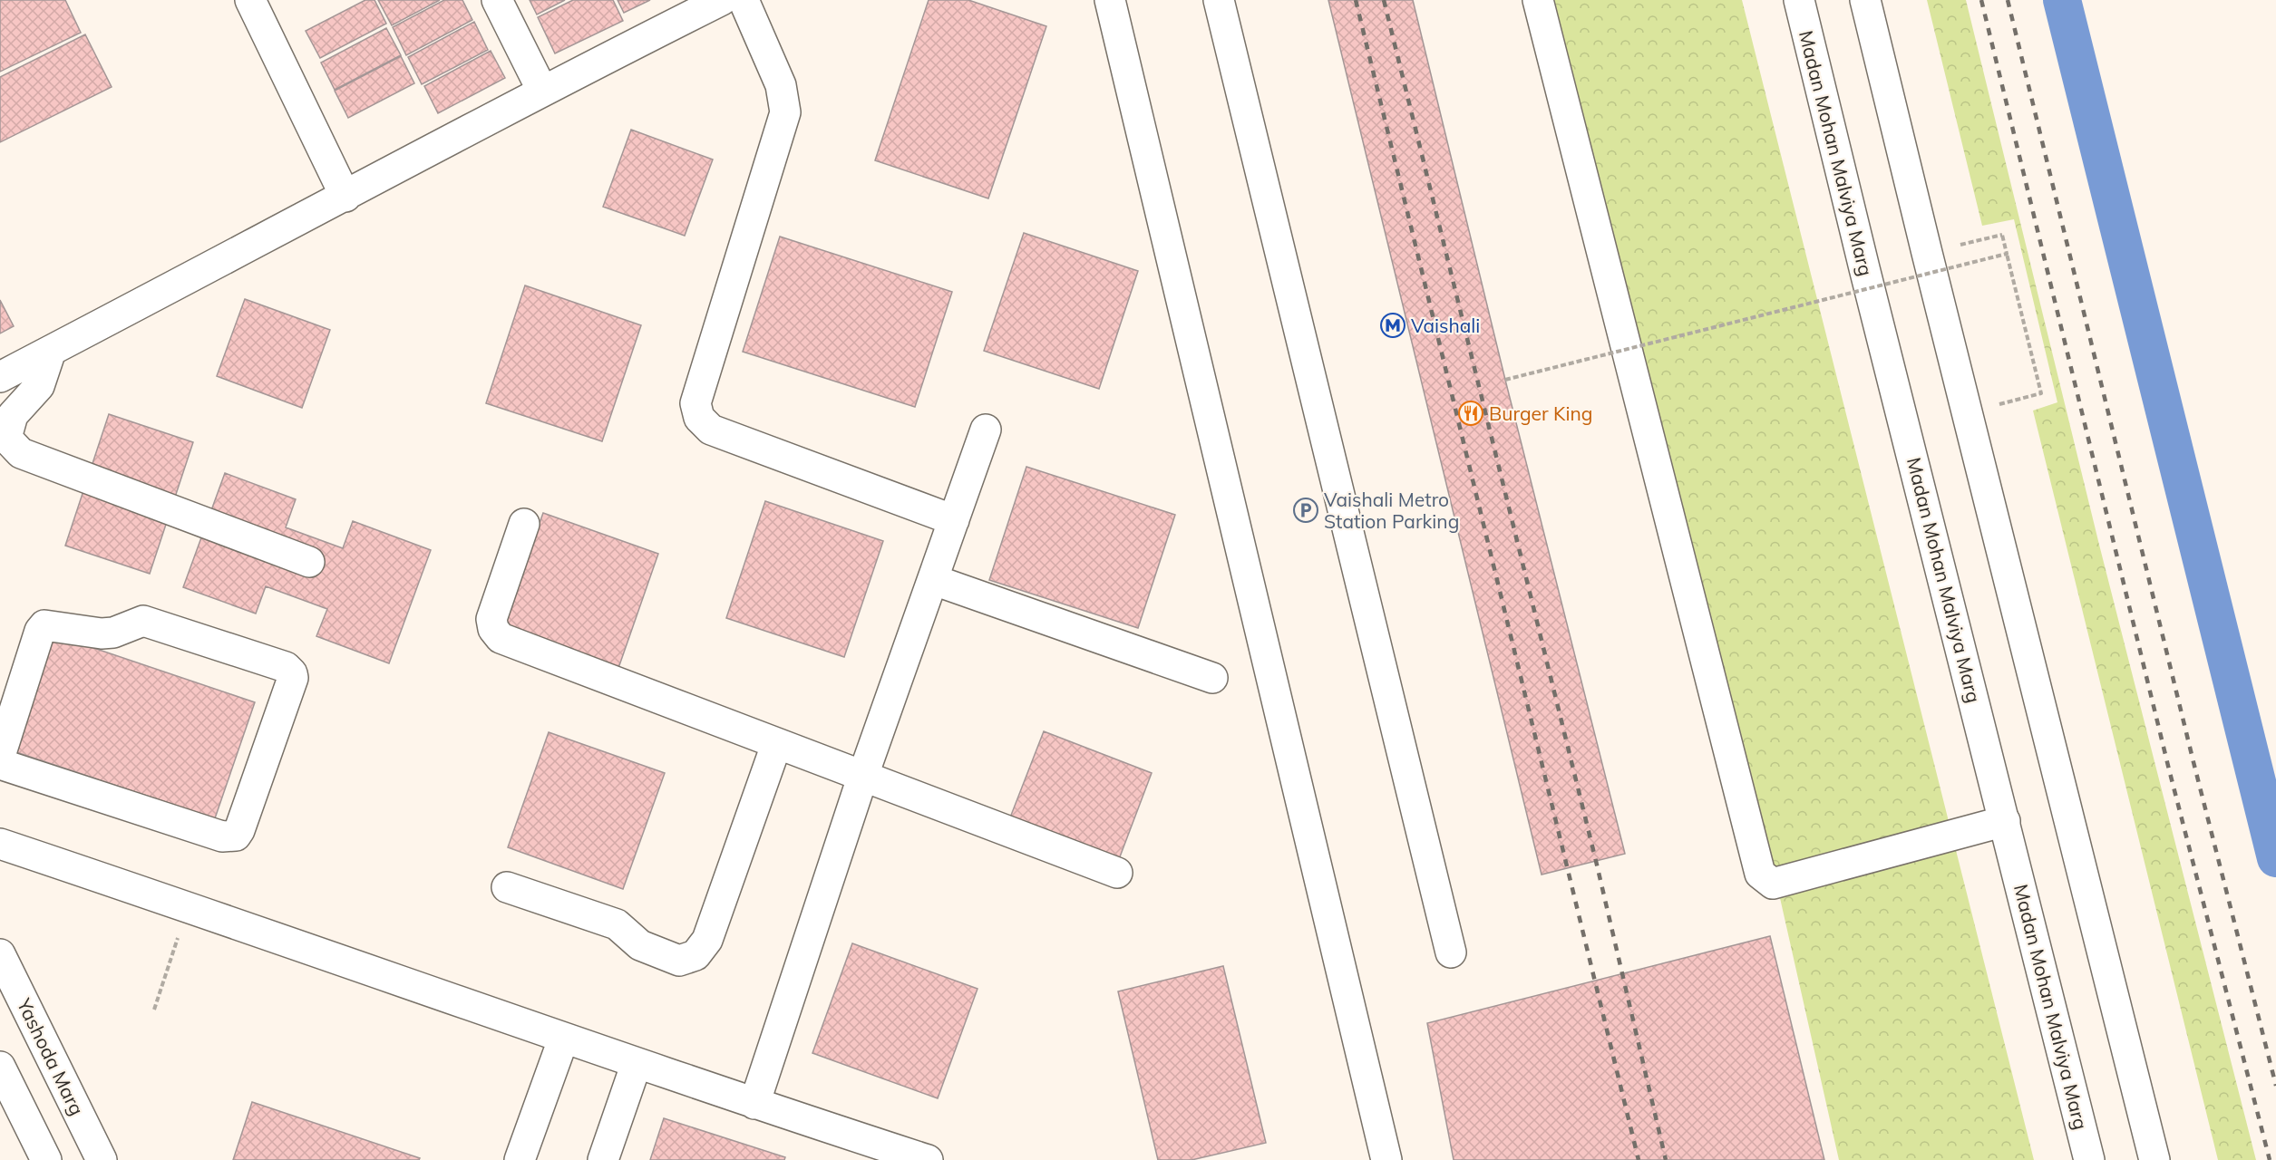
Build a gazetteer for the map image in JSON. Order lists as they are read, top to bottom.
{
  "streets": {
    "street": ["Madan Mohan Malviya Marg", "Yashoda Marg"]
  },
  "places": {
    "metro station": ["Vaishali"],
    "restaurant": ["Burger King"],
    "parking": ["Vaishali Metro Station Parking"]
  }
}
